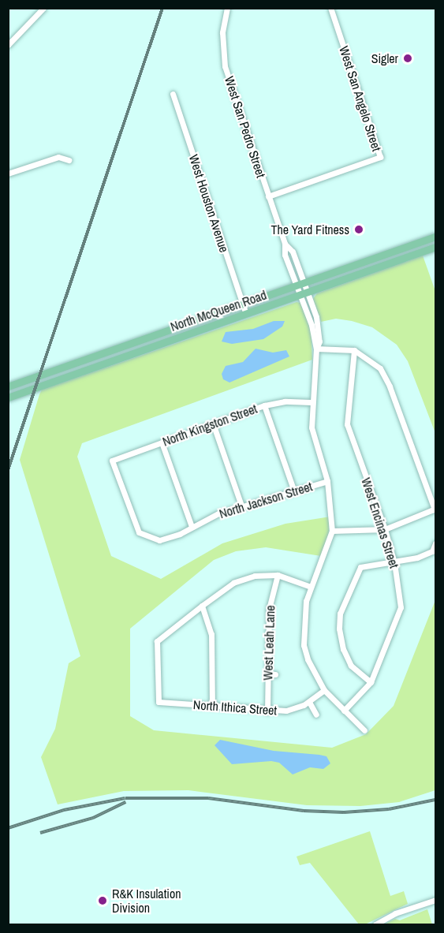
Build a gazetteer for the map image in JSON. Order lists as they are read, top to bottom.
{
  "streets": {
    "main road": ["North McQueen Road"],
    "street": [
      "West San Angelo Street",
      "West San Pedro Street",
      "West Houston Avenue",
      "North Kingston Street",
      "North Jackson Street",
      "West Encinas Street",
      "West Leah Lane",
      "North Ithica Street"
    ]
  },
  "crossings": [
    ["West San Angelo Street", "West San Pedro Street"],
    ["West San Pedro Street", "North McQueen Road"],
    ["West San Pedro Street", "North Kingston Street"],
    ["West San Pedro Street", "North Jackson Street"],
    ["West San Pedro Street", "West Encinas Street"],
    ["West San Pedro Street", "North Ithica Street"],
    ["West Houston Avenue", "North McQueen Road"],
    ["North Kingston Street", "North Jackson Street"],
    ["West Leah Lane", "North Ithica Street"]
  ],
  "places": ["Sigler", "The Yard Fitness", "R&K Insulation Division"]
}
